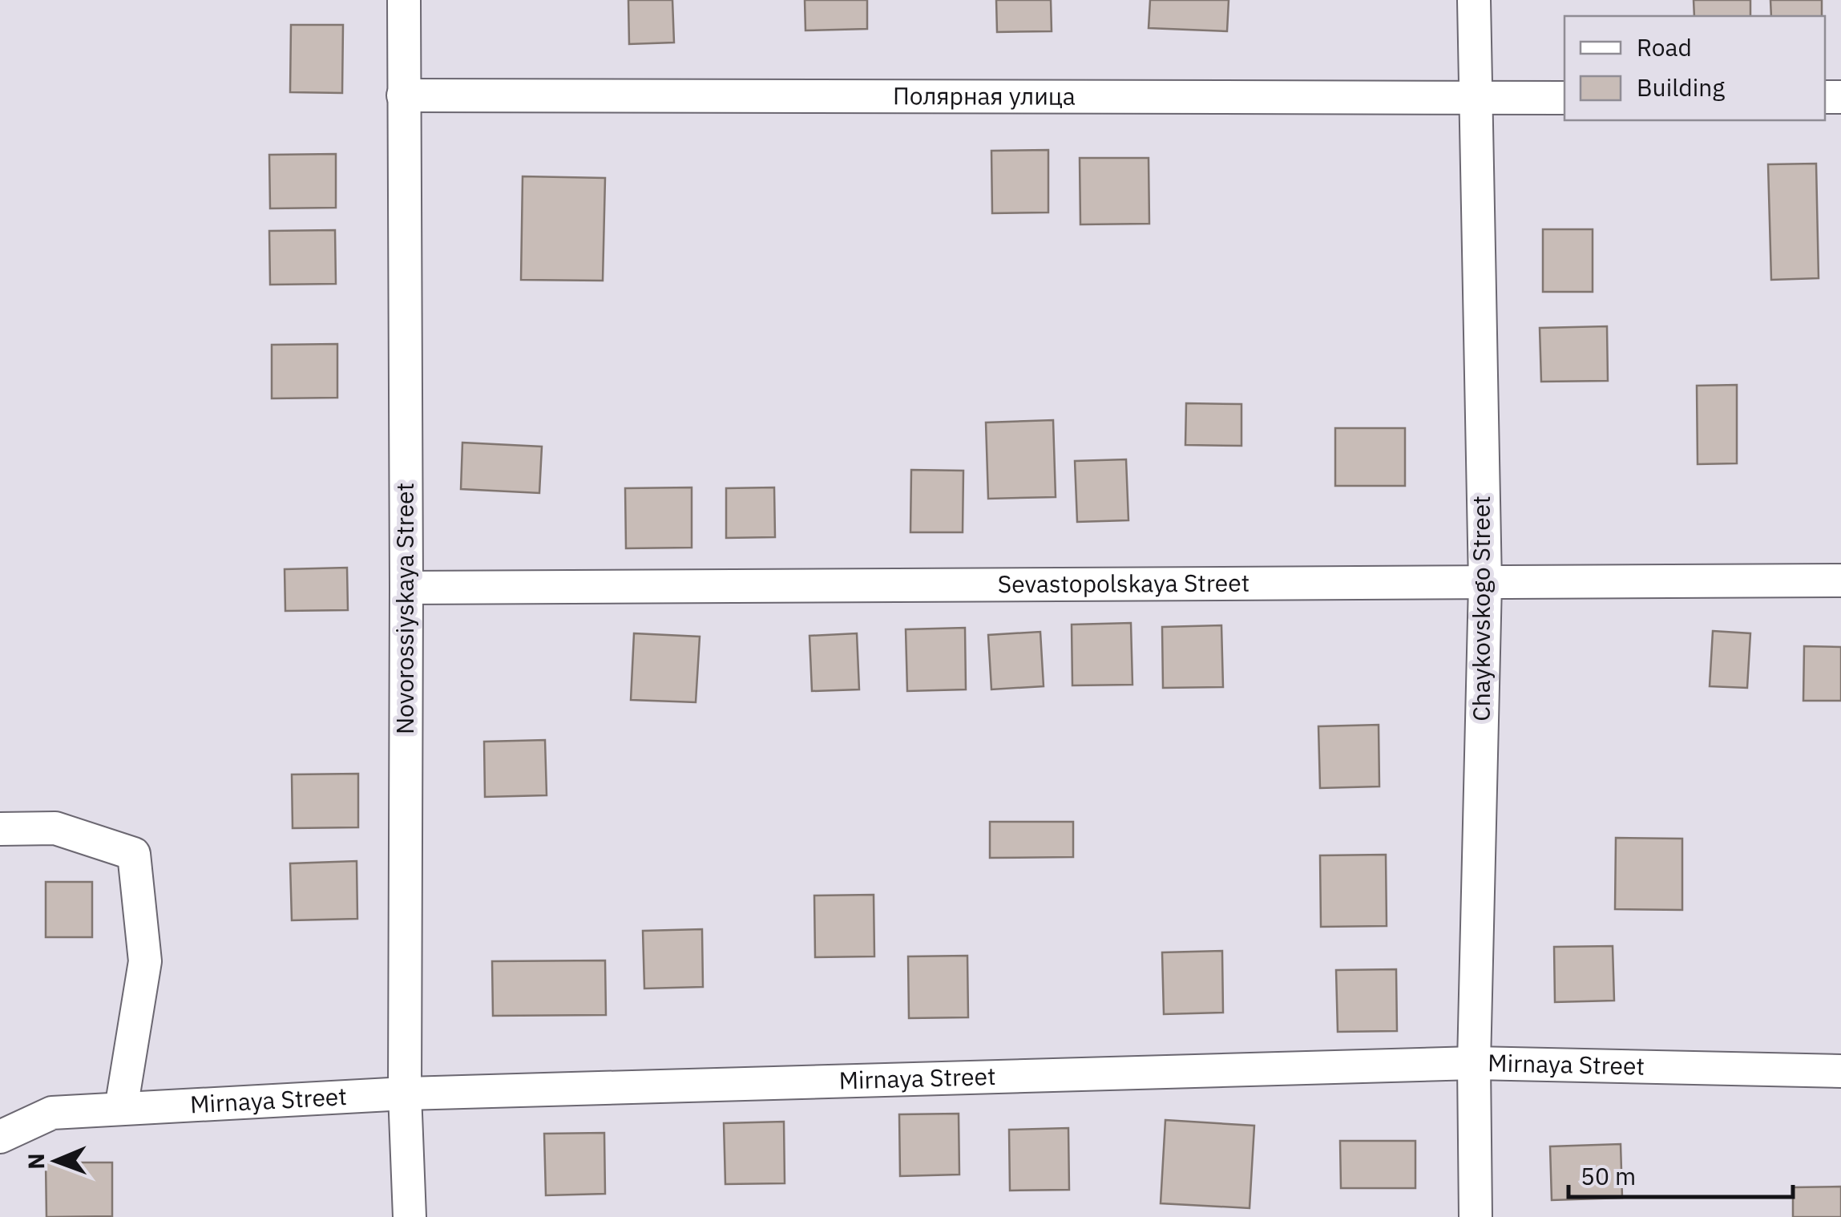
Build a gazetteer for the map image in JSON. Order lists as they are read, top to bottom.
{
  "streets": {
    "street": [
      "Полярная улица",
      "Sevastopolskaya Street",
      "Novorossiyskaya Street",
      "Chaykovskogo Street",
      "Mirnaya Street"
    ]
  },
  "crossings": [
    ["Полярная улица", "Novorossiyskaya Street"],
    ["Полярная улица", "Chaykovskogo Street"],
    ["Sevastopolskaya Street", "Novorossiyskaya Street"],
    ["Sevastopolskaya Street", "Chaykovskogo Street"],
    ["Novorossiyskaya Street", "Mirnaya Street"],
    ["Chaykovskogo Street", "Mirnaya Street"]
  ],
  "legend": ["Road", "Building"],
  "scale_bar": "50 m",
  "north": "left"
}
